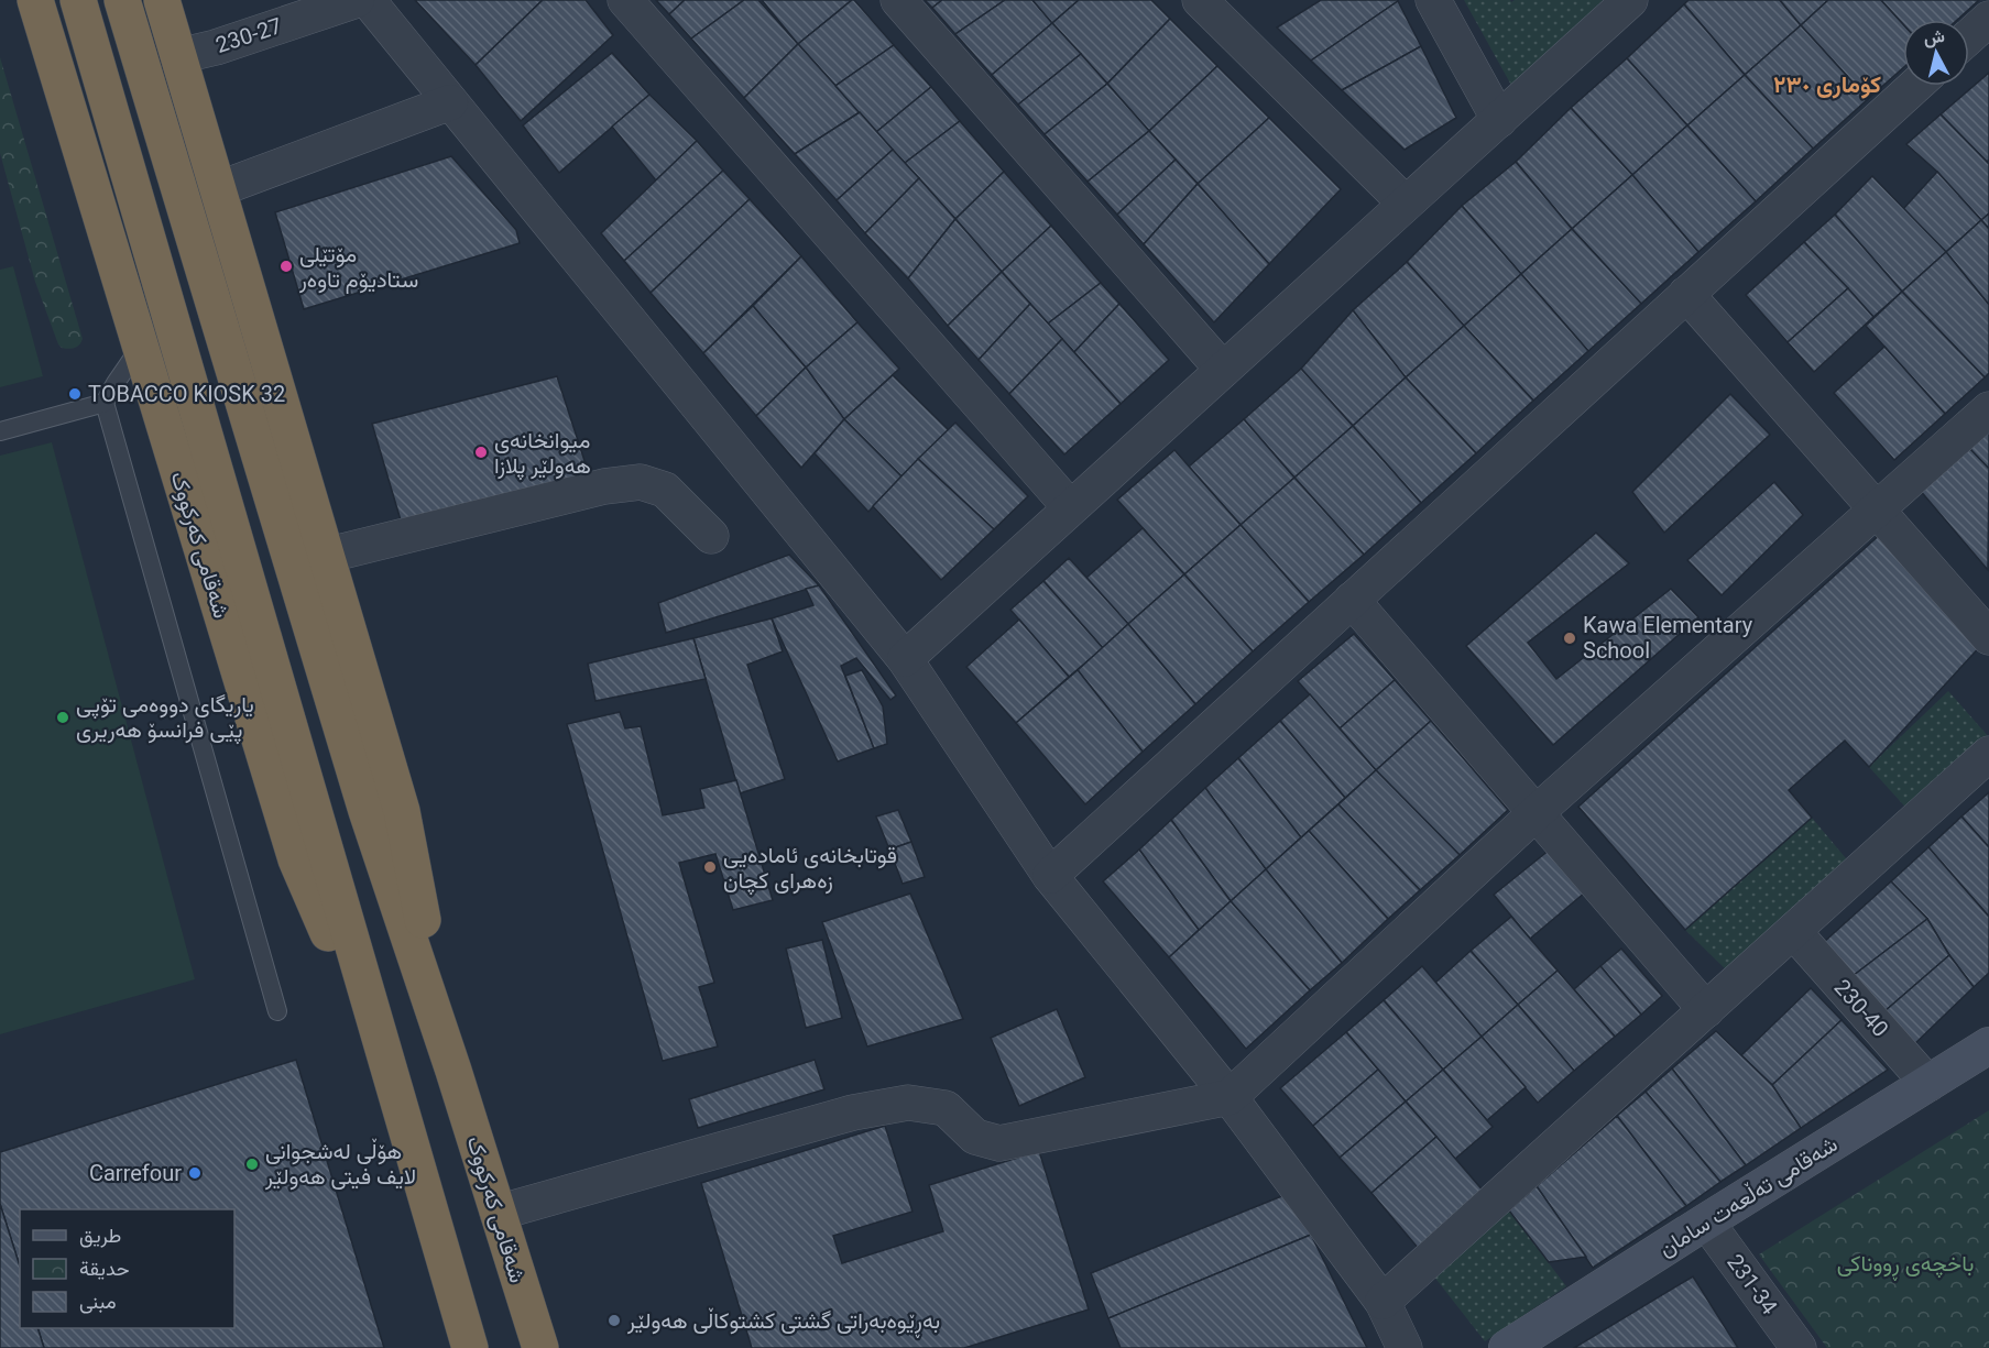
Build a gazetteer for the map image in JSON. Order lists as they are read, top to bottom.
{
  "streets": {
    "highway": ["شەقامی کەرکووک"],
    "street": [
      "230-27",
      "230-40",
      "شەقامی تەڵعەت سامان",
      "231-34"
    ]
  },
  "crossings": [
    ["230-27", "شەقامی کەرکووک"],
    ["230-40", "شەقامی تەڵعەت سامان"],
    ["شەقامی تەڵعەت سامان", "231-34"]
  ],
  "districts": ["کۆماری ٢٣٠"],
  "parks": ["باخچەی ڕووناکی"],
  "places": [
    "مۆتێلی ستادیۆم تاوەر",
    "TOBACCO KIOSK 32",
    "میوانخانەی هەولێر پلازا",
    "Kawa Elementary School",
    "یاریگای دووەمی تۆپی پێی فرانسۆ هەریری",
    "قوتابخانەی ئامادەیی زەهرای کچان",
    "هۆڵی لەشجوانی لایف فیتی هەولێر",
    "Carrefour",
    "بەڕێوەبەراتی گشتی کشتوکاڵی هەولێر"
  ],
  "legend": ["طريق", "حديقة", "مبنى"],
  "north": "top"
}
